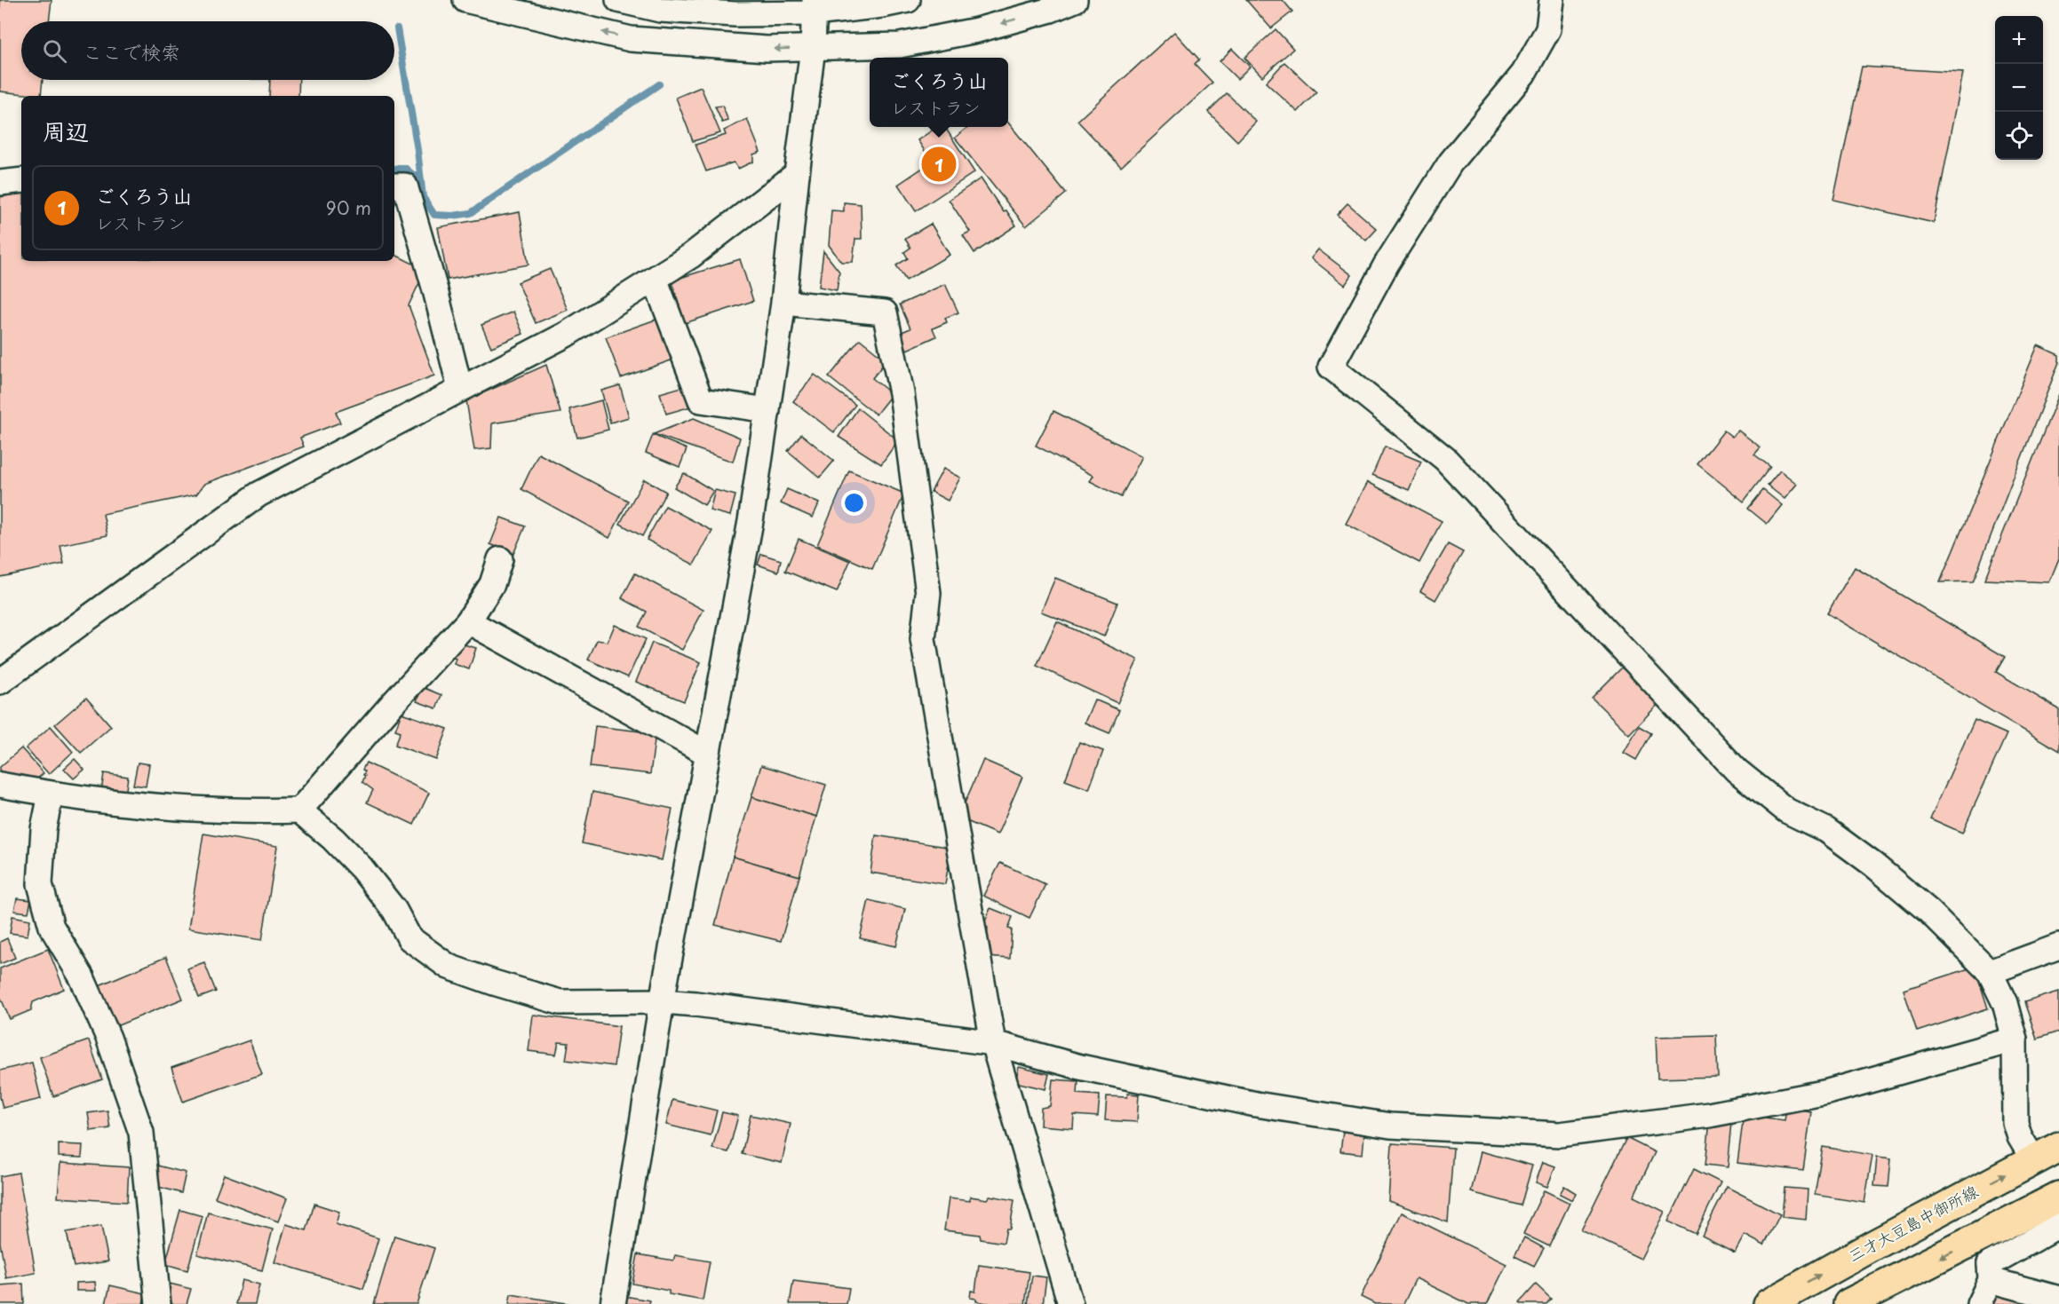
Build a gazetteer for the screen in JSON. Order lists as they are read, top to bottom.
{
  "streets": {
    "main road": ["三才大豆島中御所線"]
  },
  "page": {
    "map_buttons": ["+", "−"],
    "search": "ここで検索",
    "popup": ["ごくろう山", "レストラン"],
    "heading": "周辺",
    "pins": "1",
    "list": [
      {
        "mark": "1",
        "name": "ごくろう山",
        "note": "レストラン",
        "value": "90 m"
      }
    ]
  }
}
